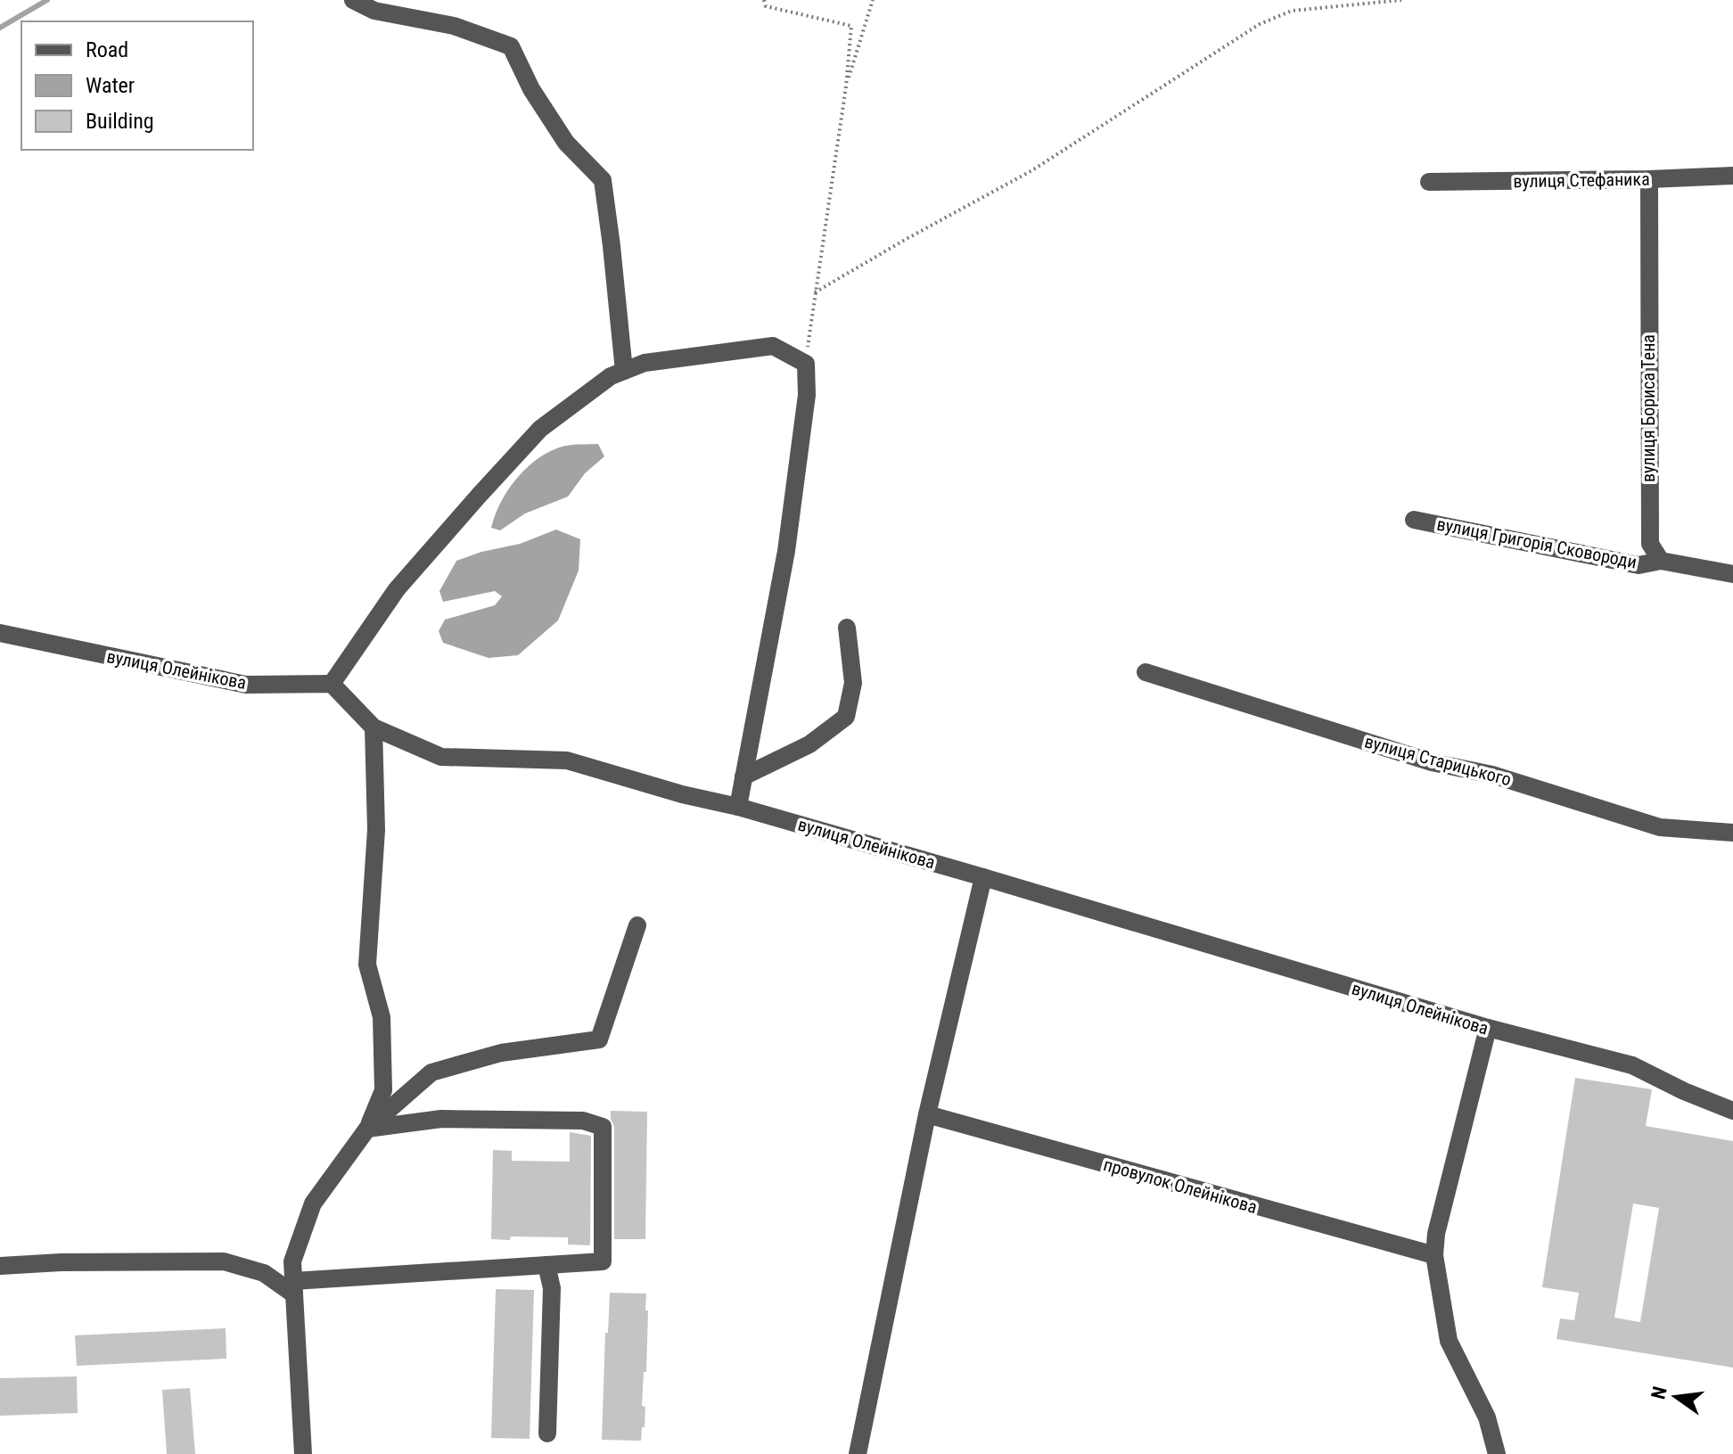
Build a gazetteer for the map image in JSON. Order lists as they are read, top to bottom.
{
  "streets": {
    "street": [
      "вулиця Стефаника",
      "вулиця Бориса Тена",
      "вулиця Григорія Сковороди",
      "вулиця Олейнікова",
      "вулиця Старицького",
      "провулок Олейнікова"
    ]
  },
  "crossings": [
    ["вулиця Стефаника", "вулиця Бориса Тена"],
    ["вулиця Бориса Тена", "вулиця Григорія Сковороди"]
  ],
  "legend": ["Road", "Water", "Building"],
  "north": "left"
}
